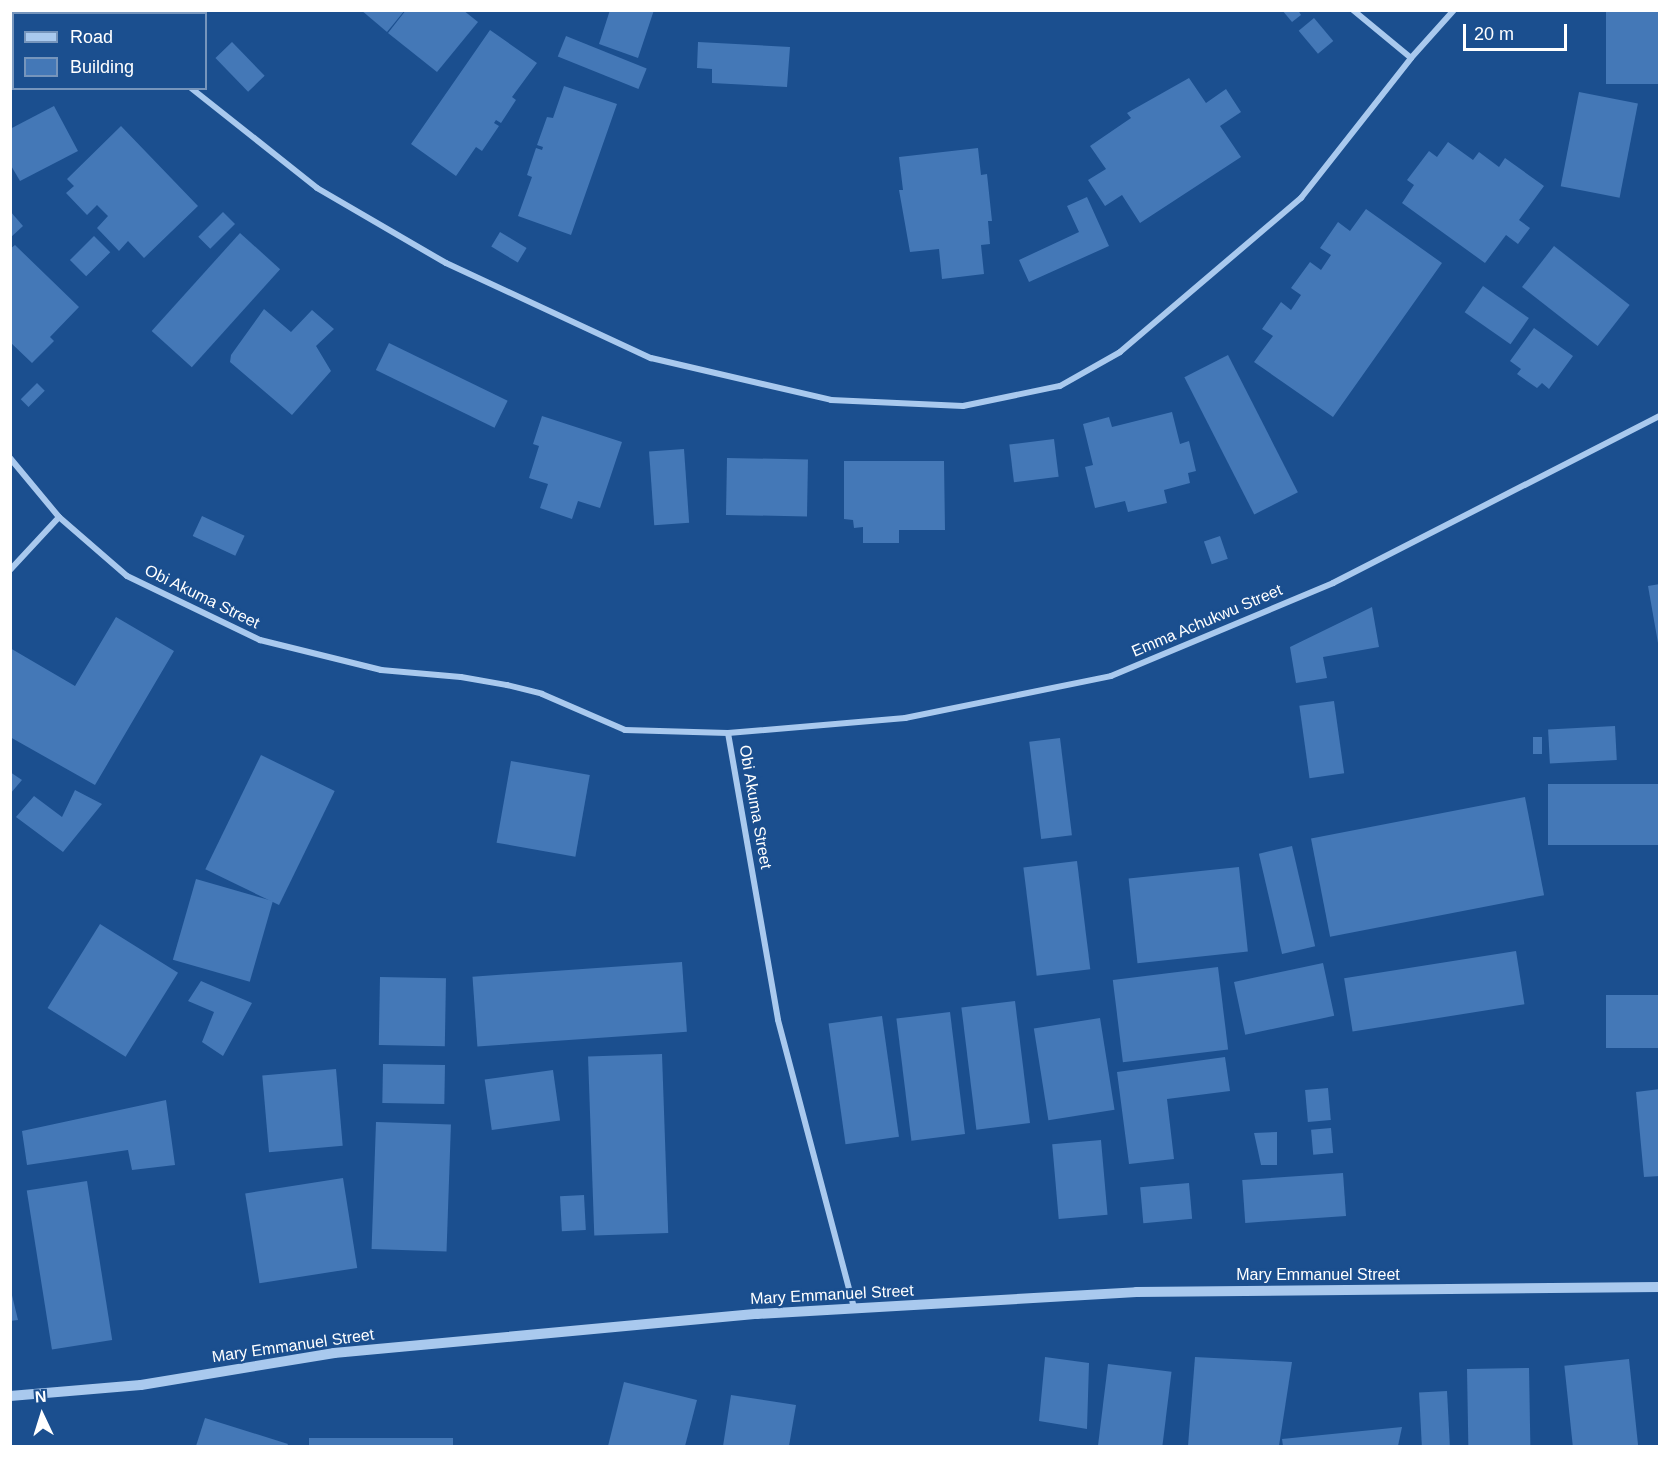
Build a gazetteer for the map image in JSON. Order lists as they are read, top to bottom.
{
  "streets": {
    "street": ["Obi Akuma Street", "Emma Achukwu Street", "Mary Emmanuel Street"]
  },
  "crossings": [
    ["Obi Akuma Street", "Emma Achukwu Street"],
    ["Obi Akuma Street", "Mary Emmanuel Street"]
  ],
  "legend": ["Road", "Building"],
  "scale_bar": "20 m",
  "north": "top"
}
